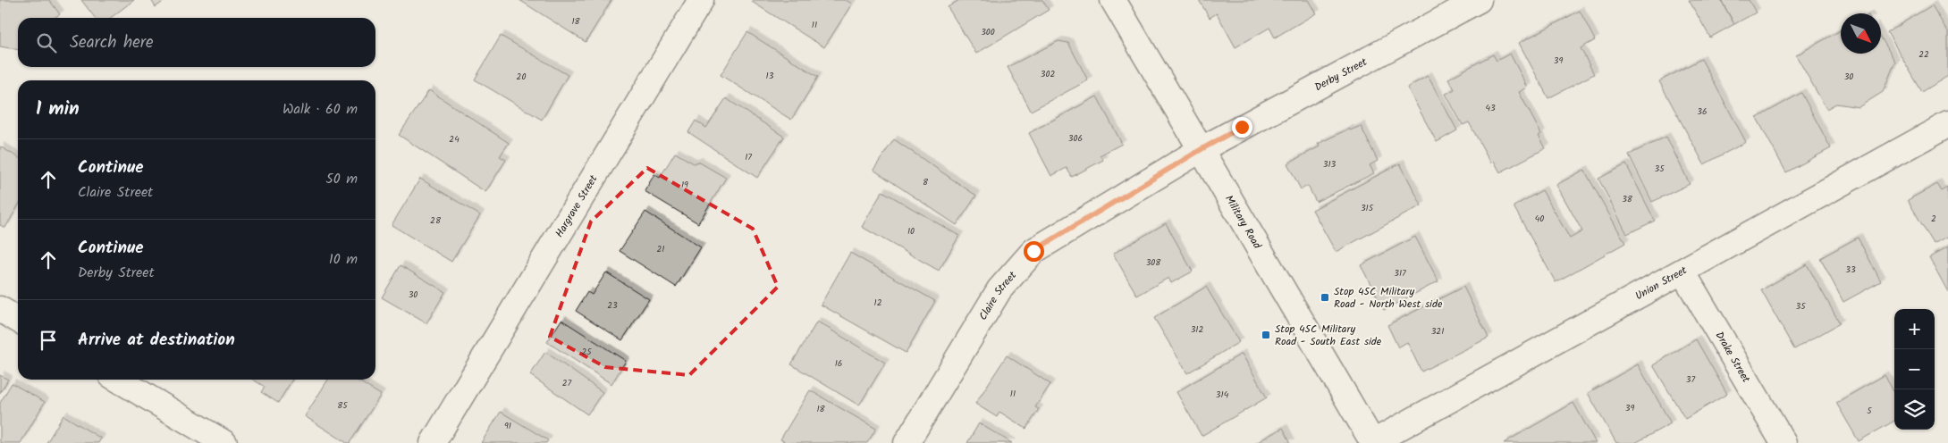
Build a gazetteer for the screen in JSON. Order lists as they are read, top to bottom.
{
  "streets": {
    "street": [
      "Derby Street",
      "Hargrave Street",
      "Military Road",
      "Union Street",
      "Claire Street",
      "Drake Street"
    ]
  },
  "crossings": [
    ["Derby Street", "Military Road"],
    ["Derby Street", "Claire Street"],
    ["Military Road", "Union Street"],
    ["Military Road", "Claire Street"],
    ["Union Street", "Drake Street"]
  ],
  "places": {
    "transit": ["Stop 45C Military Road - North West side", "Stop 45C Military Road - South East side"]
  },
  "house_numbers": [
    "18",
    "11",
    "300",
    "22",
    "39",
    "302",
    "13",
    "20",
    "30",
    "43",
    "36",
    "306",
    "24",
    "17",
    "313",
    "35",
    "8",
    "19",
    "38",
    "315",
    "40",
    "2",
    "28",
    "10",
    "21",
    "308",
    "33",
    "317",
    "30",
    "12",
    "23",
    "35",
    "312",
    "321",
    "25",
    "16",
    "37",
    "27",
    "11",
    "314",
    "85",
    "39",
    "18",
    "5",
    "91"
  ],
  "north": "bottom right",
  "page": {
    "search": "Search here",
    "heading": ["1 min", "Walk · 60 m"],
    "list": [
      ["Continue", "Claire Street", "50 m"],
      ["Continue", "Derby Street", "10 m"],
      "Arrive at destination"
    ],
    "map_buttons": ["+", "−"]
  }
}
